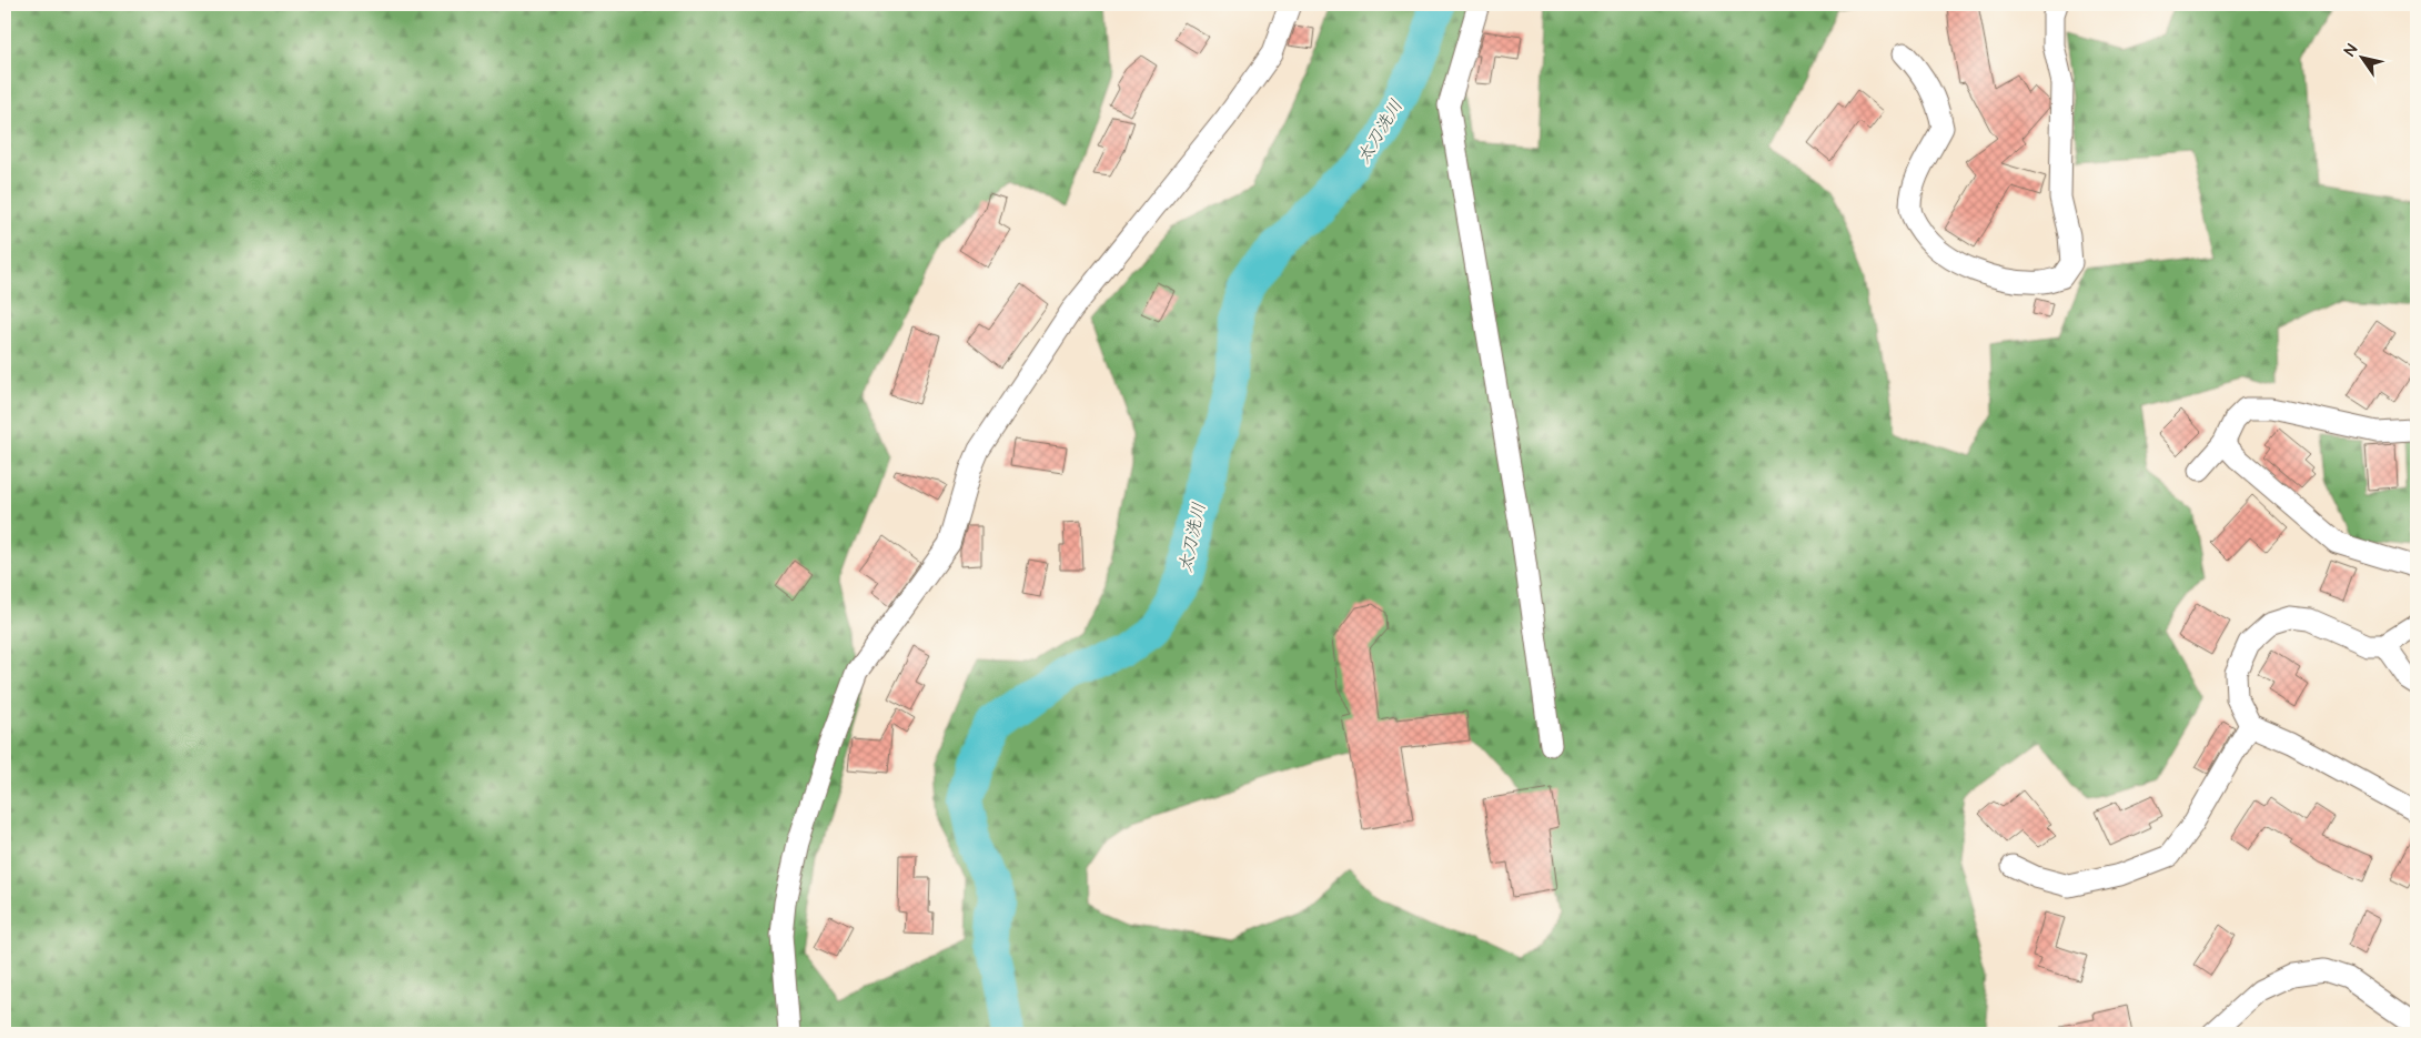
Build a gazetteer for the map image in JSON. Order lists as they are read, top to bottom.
{
  "water": ["太刀洗川"],
  "north": "top left"
}
